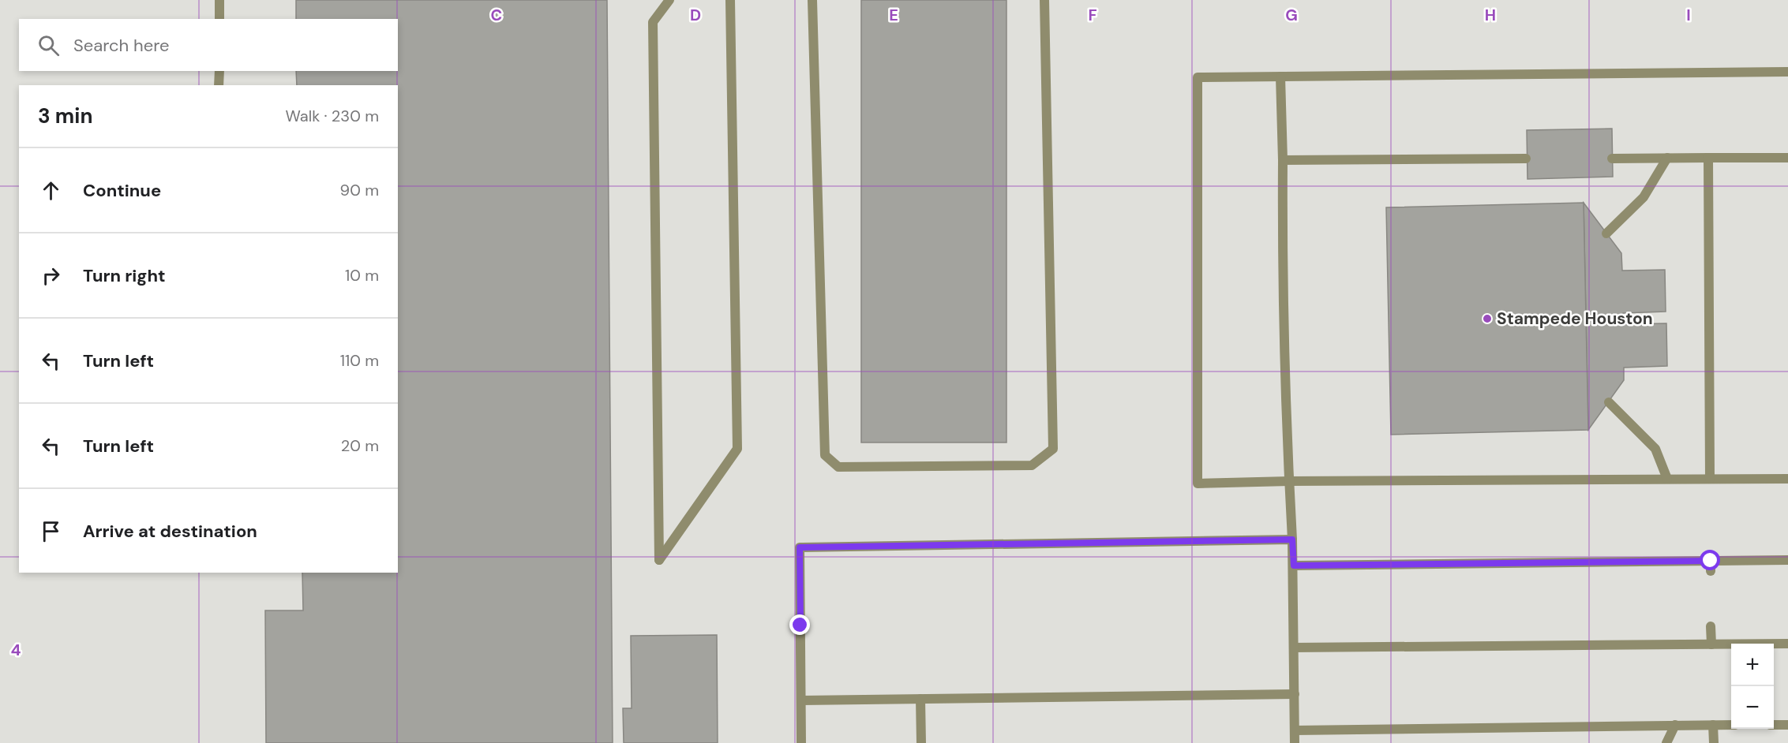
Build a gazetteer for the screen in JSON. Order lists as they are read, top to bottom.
{
  "places": ["Stampede Houston"],
  "page": {
    "search": "Search here",
    "heading": ["3 min", "Walk · 230 m"],
    "list": [
      ["Continue", "90 m"],
      ["Turn right", "10 m"],
      ["Turn left", "110 m"],
      ["Turn left", "20 m"],
      "Arrive at destination"
    ],
    "map_buttons": ["+", "−"]
  },
  "grid": {
    "columns": [
      "C",
      "D",
      "E",
      "F",
      "G",
      "H",
      "I"
    ],
    "rows": ["4"]
  }
}
